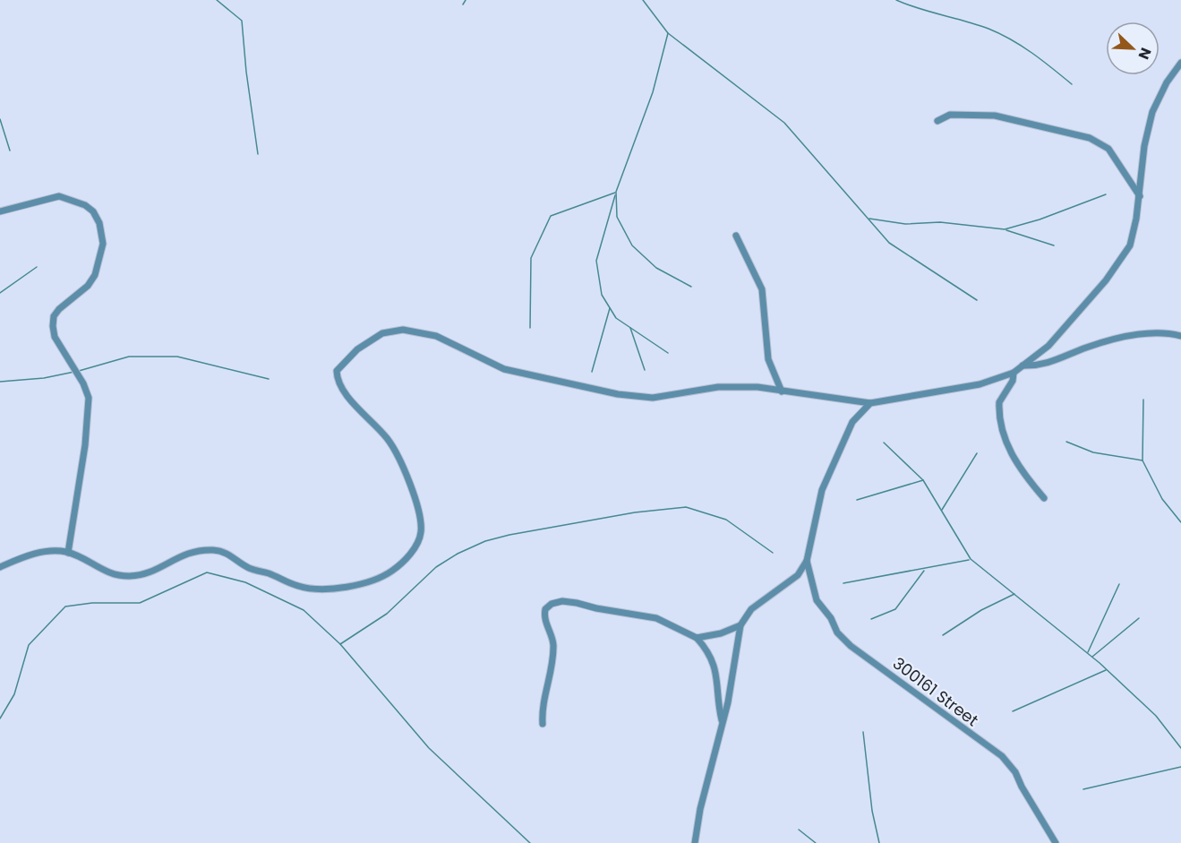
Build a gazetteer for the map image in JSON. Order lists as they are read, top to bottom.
{
  "streets": {
    "street": ["300161 Street"]
  },
  "north": "bottom right"
}
